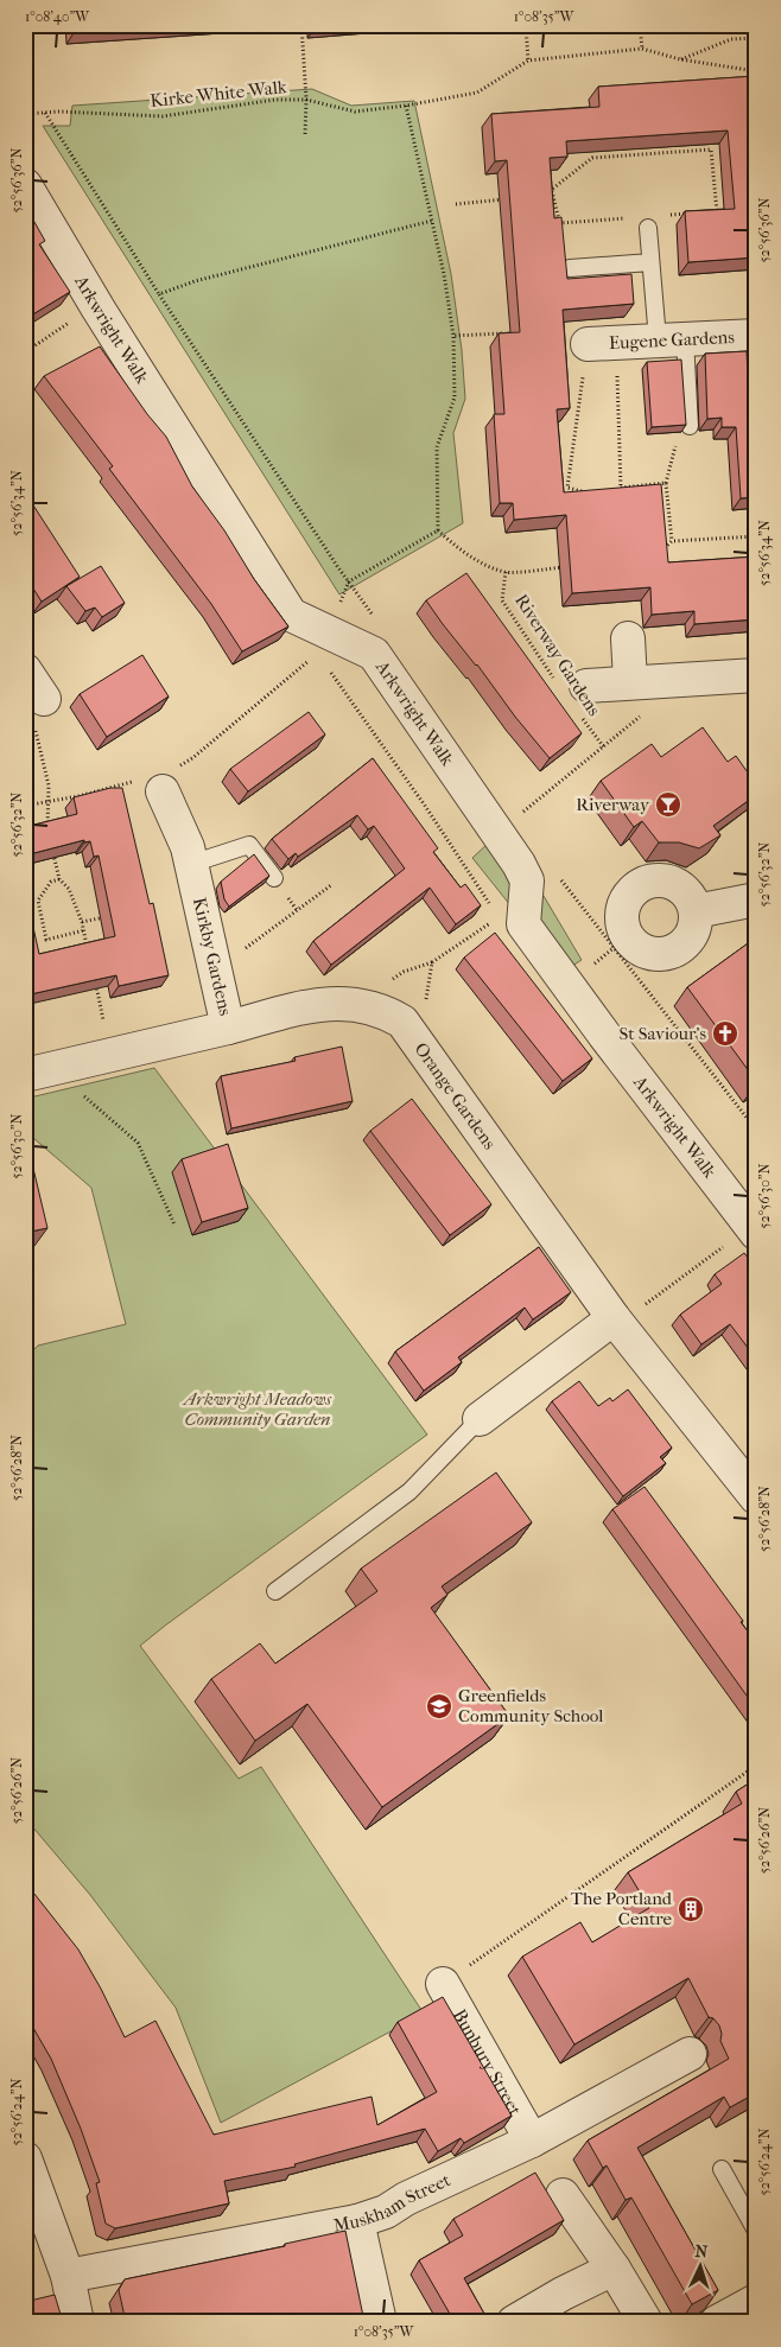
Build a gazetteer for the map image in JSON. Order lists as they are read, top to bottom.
{
  "streets": {
    "street": [
      "Arkwright Walk",
      "Eugene Gardens",
      "Kirkby Gardens",
      "Orange Gardens",
      "Bunbury Street",
      "Muskham Street"
    ],
    "path": ["Kirke White Walk", "Riverway Gardens"]
  },
  "crossings": [
    ["Kirkby Gardens", "Orange Gardens"],
    ["Bunbury Street", "Muskham Street"]
  ],
  "parks": ["Arkwright Meadows Community Garden"],
  "places": {
    "bar": ["Riverway"],
    "church": ["St Saviour's"],
    "school or university": ["Greenfields Community School"],
    "building": ["The Portland Centre"]
  },
  "north": "top",
  "coordinates": [
    "1°08'40\"W",
    "1°08'35\"W",
    "52°56'36\"N",
    "52°56'34\"N",
    "52°56'32\"N",
    "52°56'30\"N",
    "52°56'28\"N",
    "52°56'26\"N",
    "52°56'24\"N"
  ]
}
